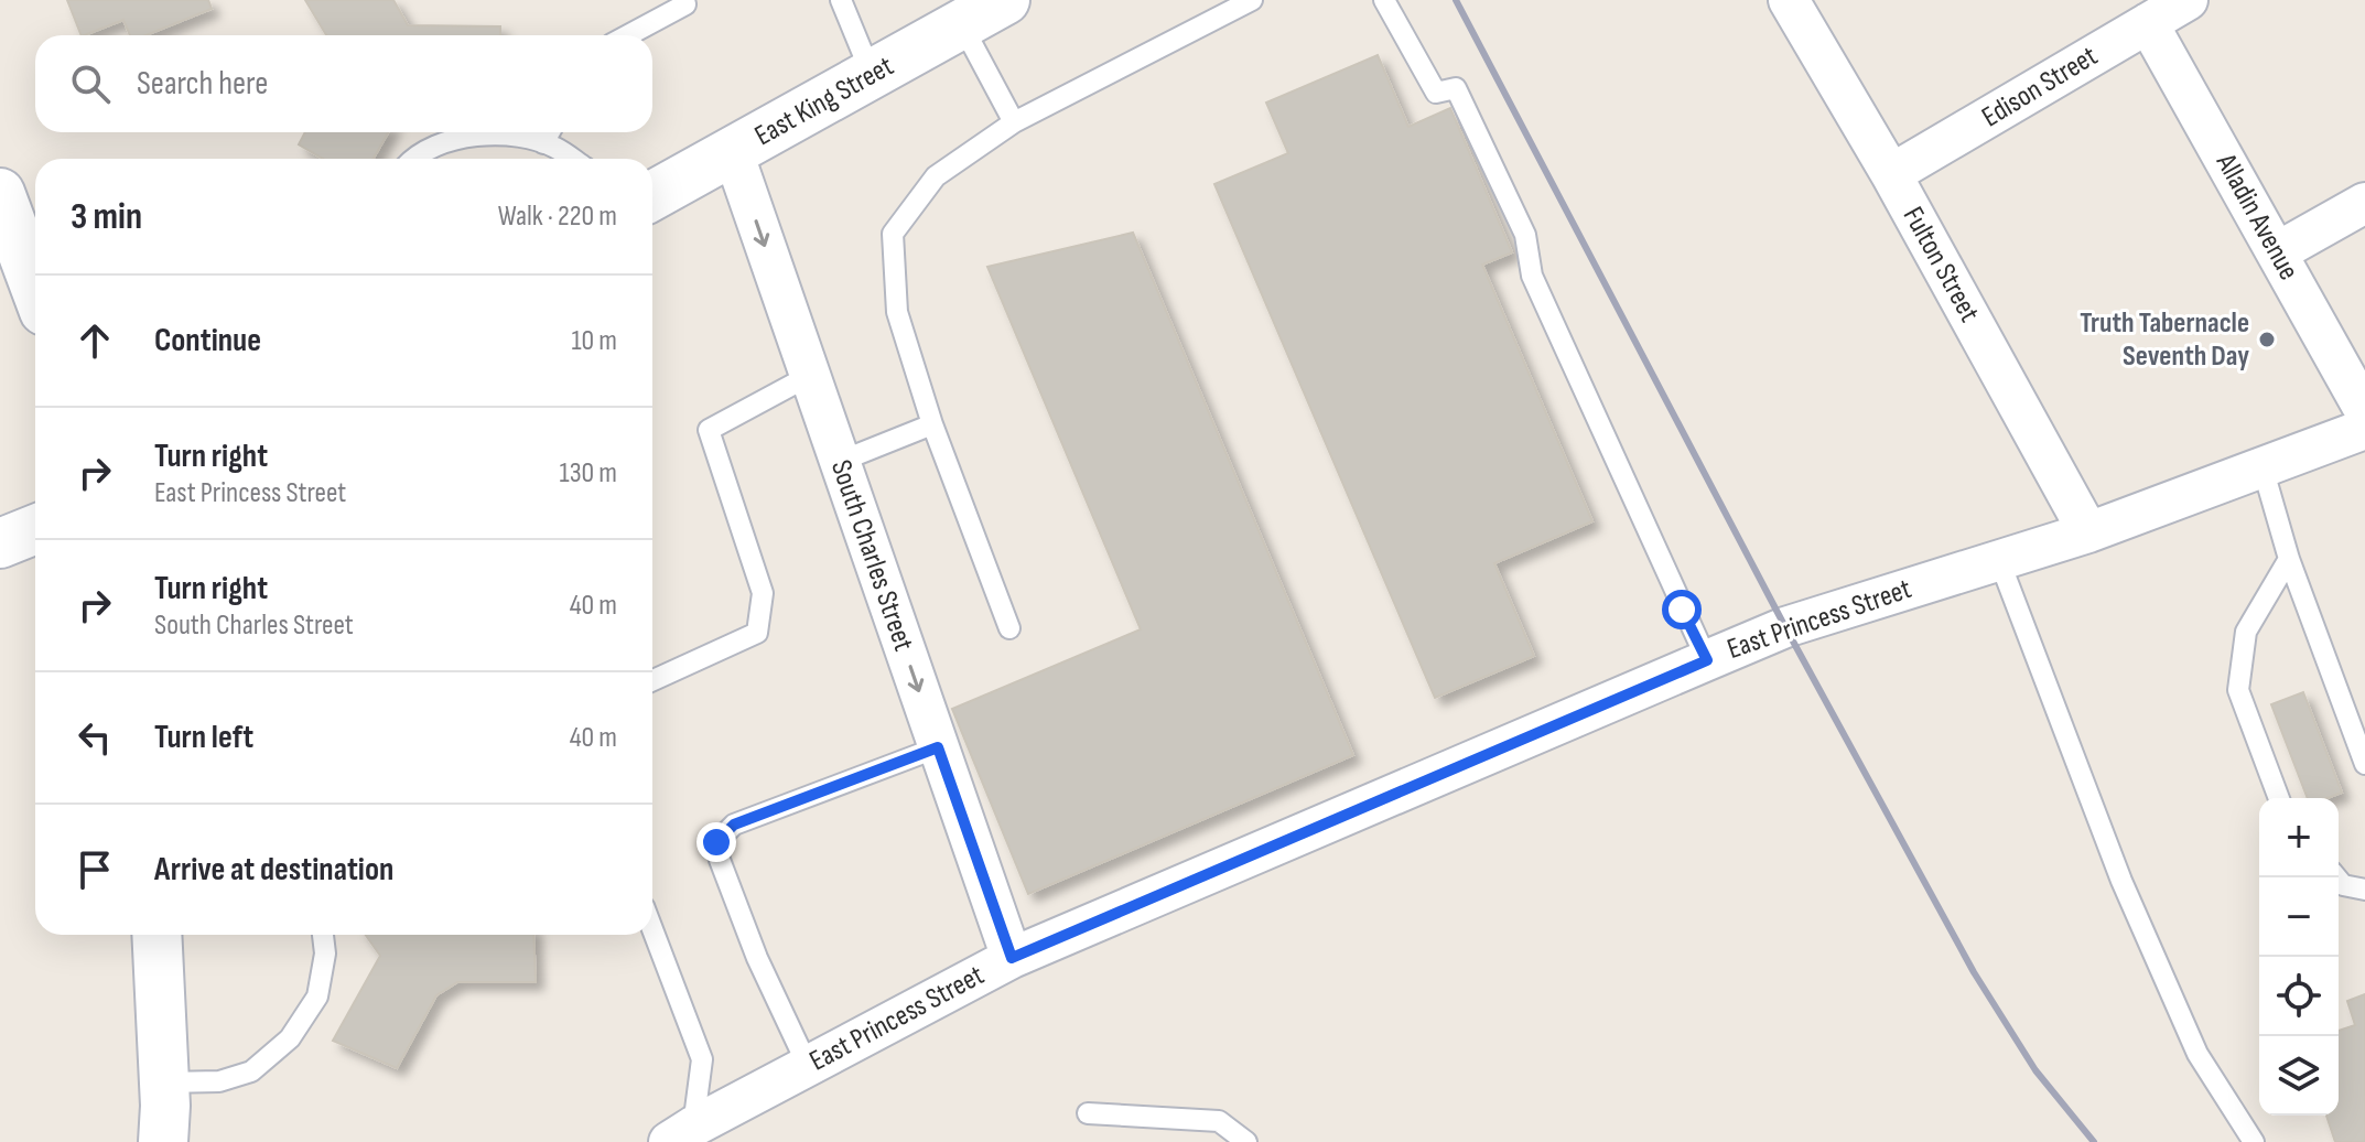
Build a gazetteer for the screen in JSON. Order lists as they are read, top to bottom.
{
  "streets": {
    "street": [
      "Edison Street",
      "East King Street",
      "Alladin Avenue",
      "Fulton Street",
      "South Charles Street",
      "East Princess Street"
    ]
  },
  "crossings": [
    ["Edison Street", "Alladin Avenue"],
    ["Edison Street", "Fulton Street"],
    ["East King Street", "South Charles Street"],
    ["Fulton Street", "East Princess Street"],
    ["South Charles Street", "East Princess Street"]
  ],
  "one_way": ["South Charles Street"],
  "places": ["Truth Tabernacle Seventh Day"],
  "page": {
    "search": "Search here",
    "heading": ["3 min", "Walk · 220 m"],
    "list": [
      ["Continue", "10 m"],
      ["Turn right", "East Princess Street", "130 m"],
      ["Turn right", "South Charles Street", "40 m"],
      ["Turn left", "40 m"],
      "Arrive at destination"
    ],
    "map_buttons": ["+", "−"]
  }
}
